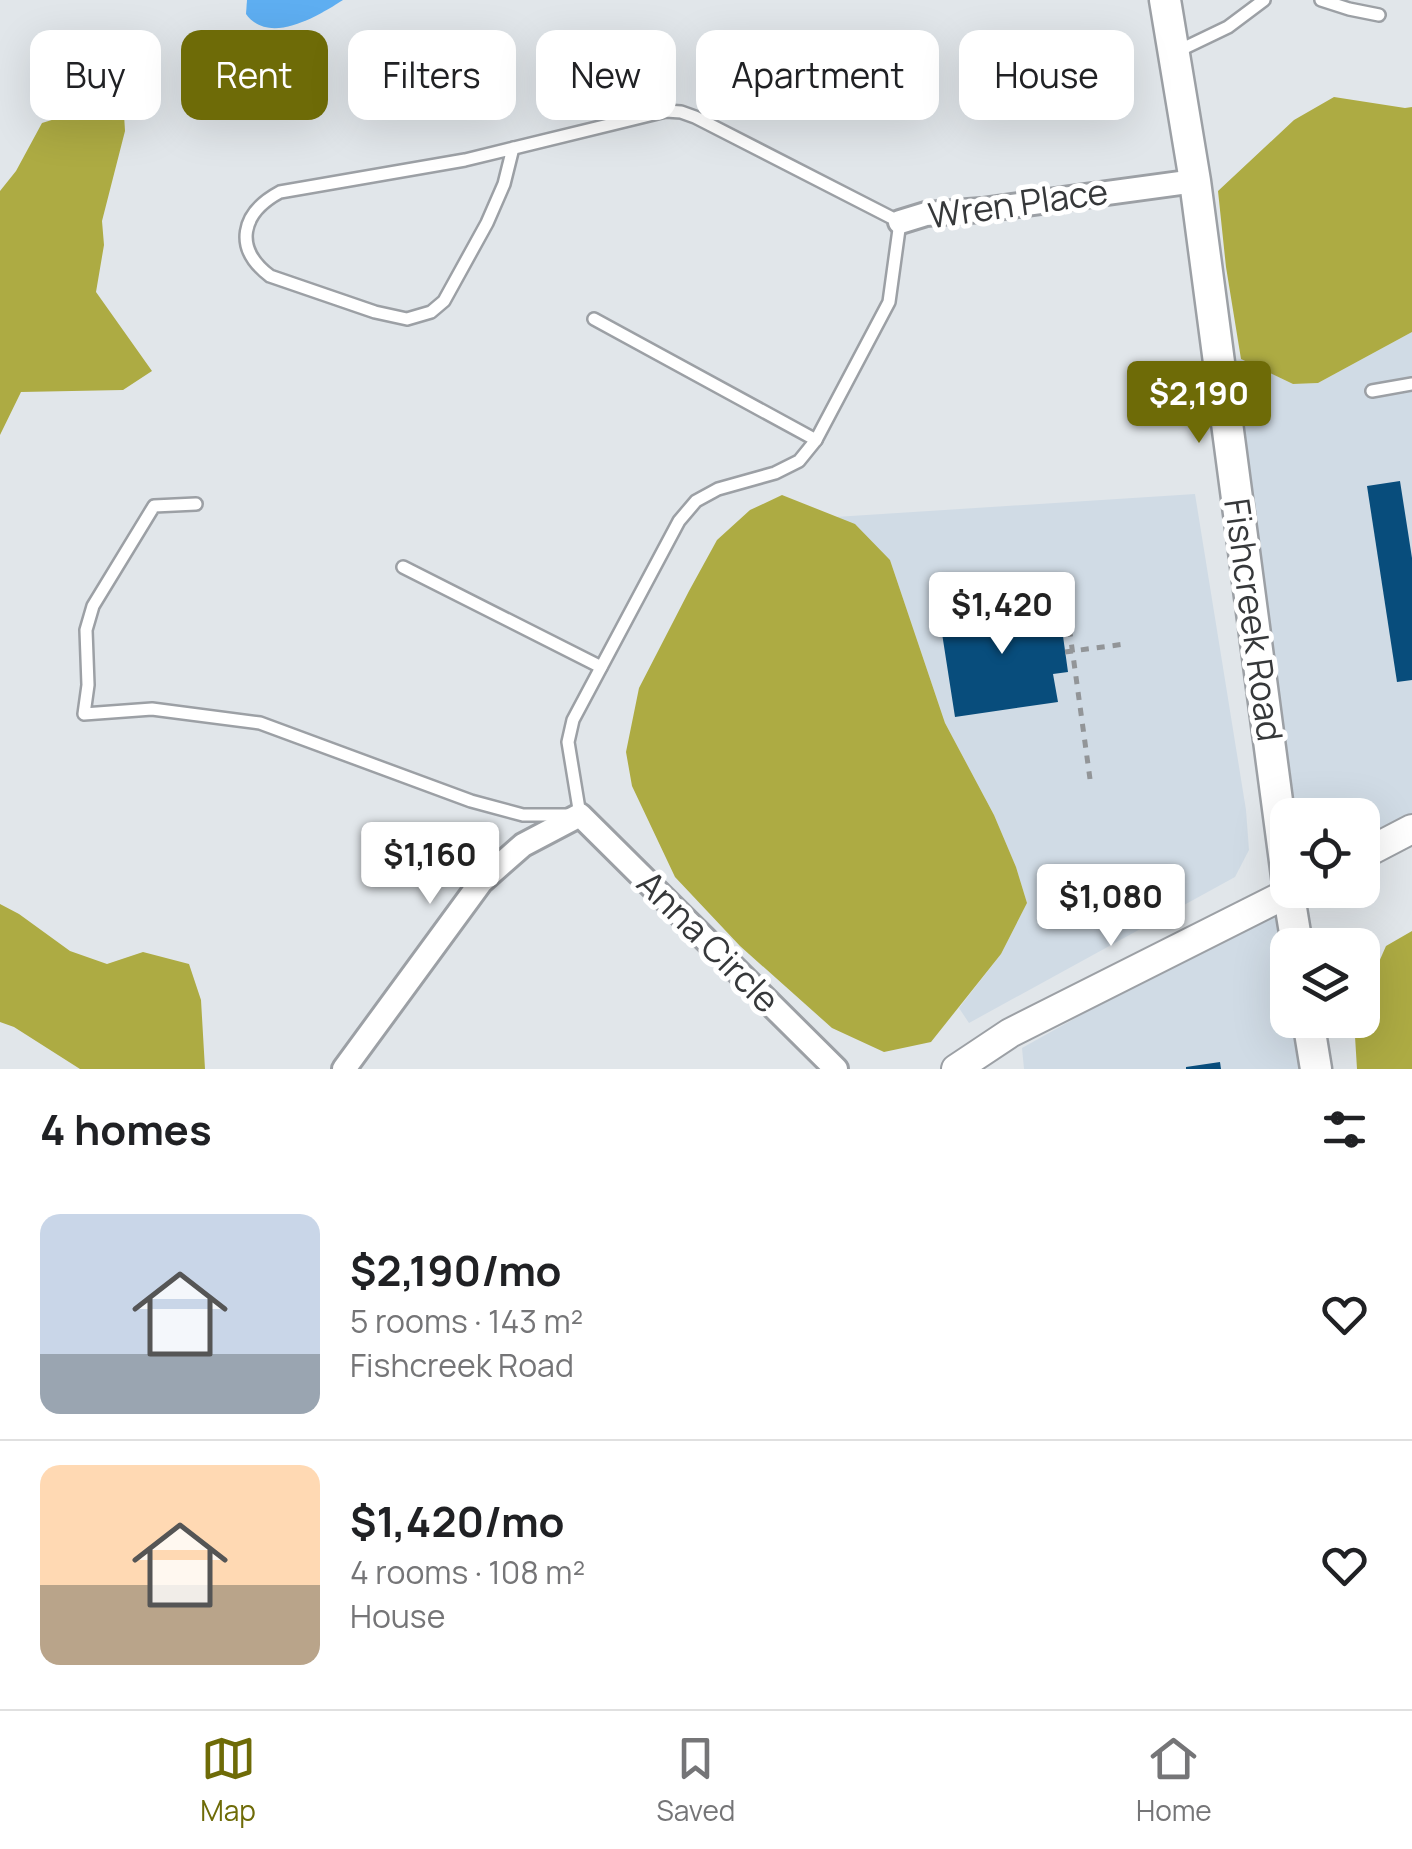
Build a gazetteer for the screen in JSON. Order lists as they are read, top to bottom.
{
  "streets": {
    "main road": ["Fishcreek Road"],
    "street": ["Wren Place", "Anna Circle"]
  },
  "crossings": [
    ["Wren Place", "Fishcreek Road"]
  ],
  "page": {
    "chip": [
      "Buy",
      "Rent",
      "Filters",
      "New",
      "Apartment",
      "House"
    ],
    "price": [
      "$2,190",
      "$1,420",
      "$1,160",
      "$1,080"
    ],
    "heading": "4 homes",
    "list": [
      {
        "name": "$2,190/mo",
        "note": "5 rooms · 143 m² · Fishcreek Road"
      },
      {
        "name": "$1,420/mo",
        "note": "4 rooms · 108 m² · House"
      }
    ],
    "tabs": ["Map", "Saved", "Home"]
  }
}
